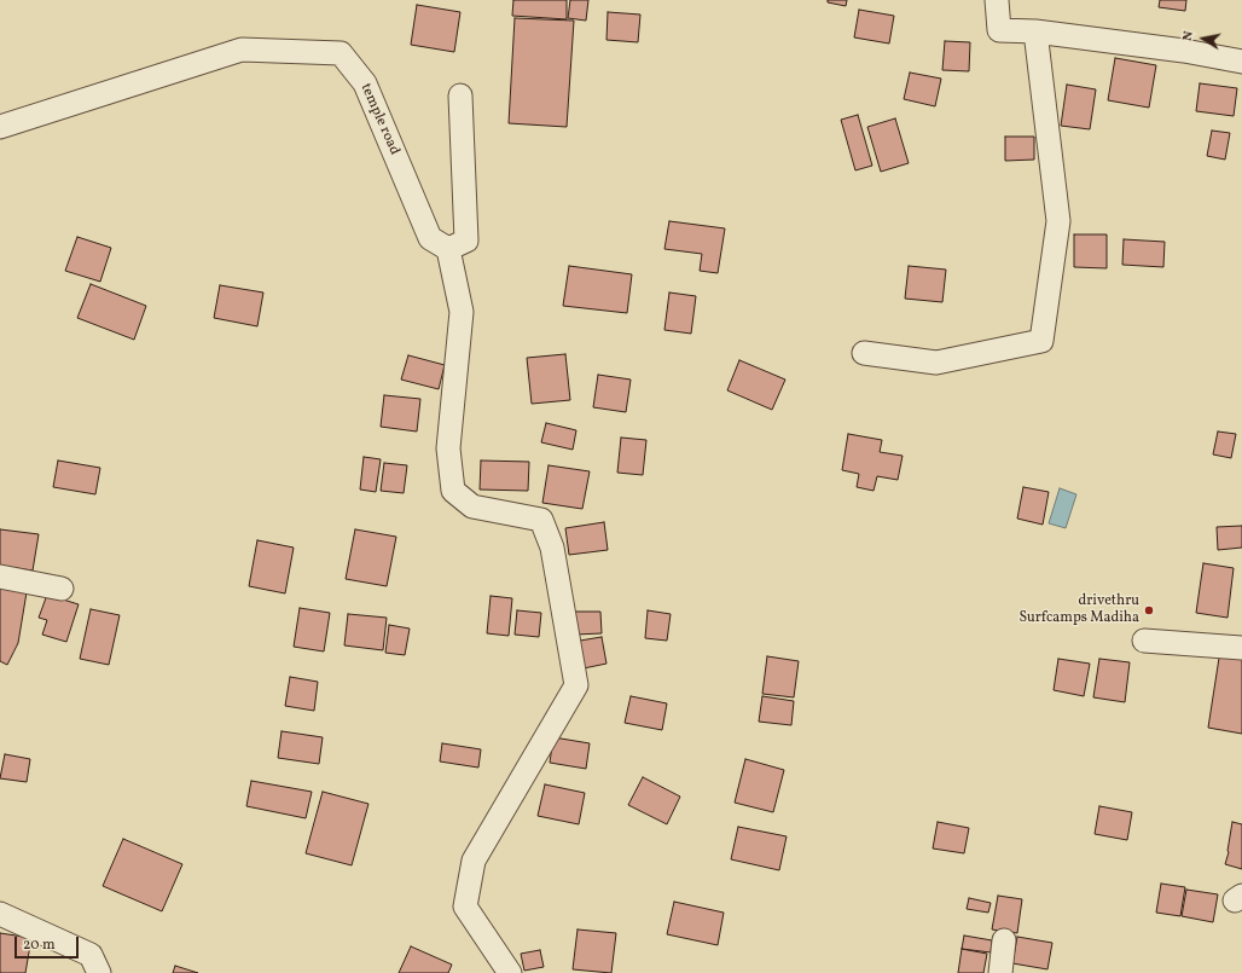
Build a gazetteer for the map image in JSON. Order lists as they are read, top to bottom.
{
  "streets": {
    "street": ["temple road"]
  },
  "places": ["drivethru Surfcamps Madiha"],
  "scale_bar": "20 m",
  "north": "left"
}
